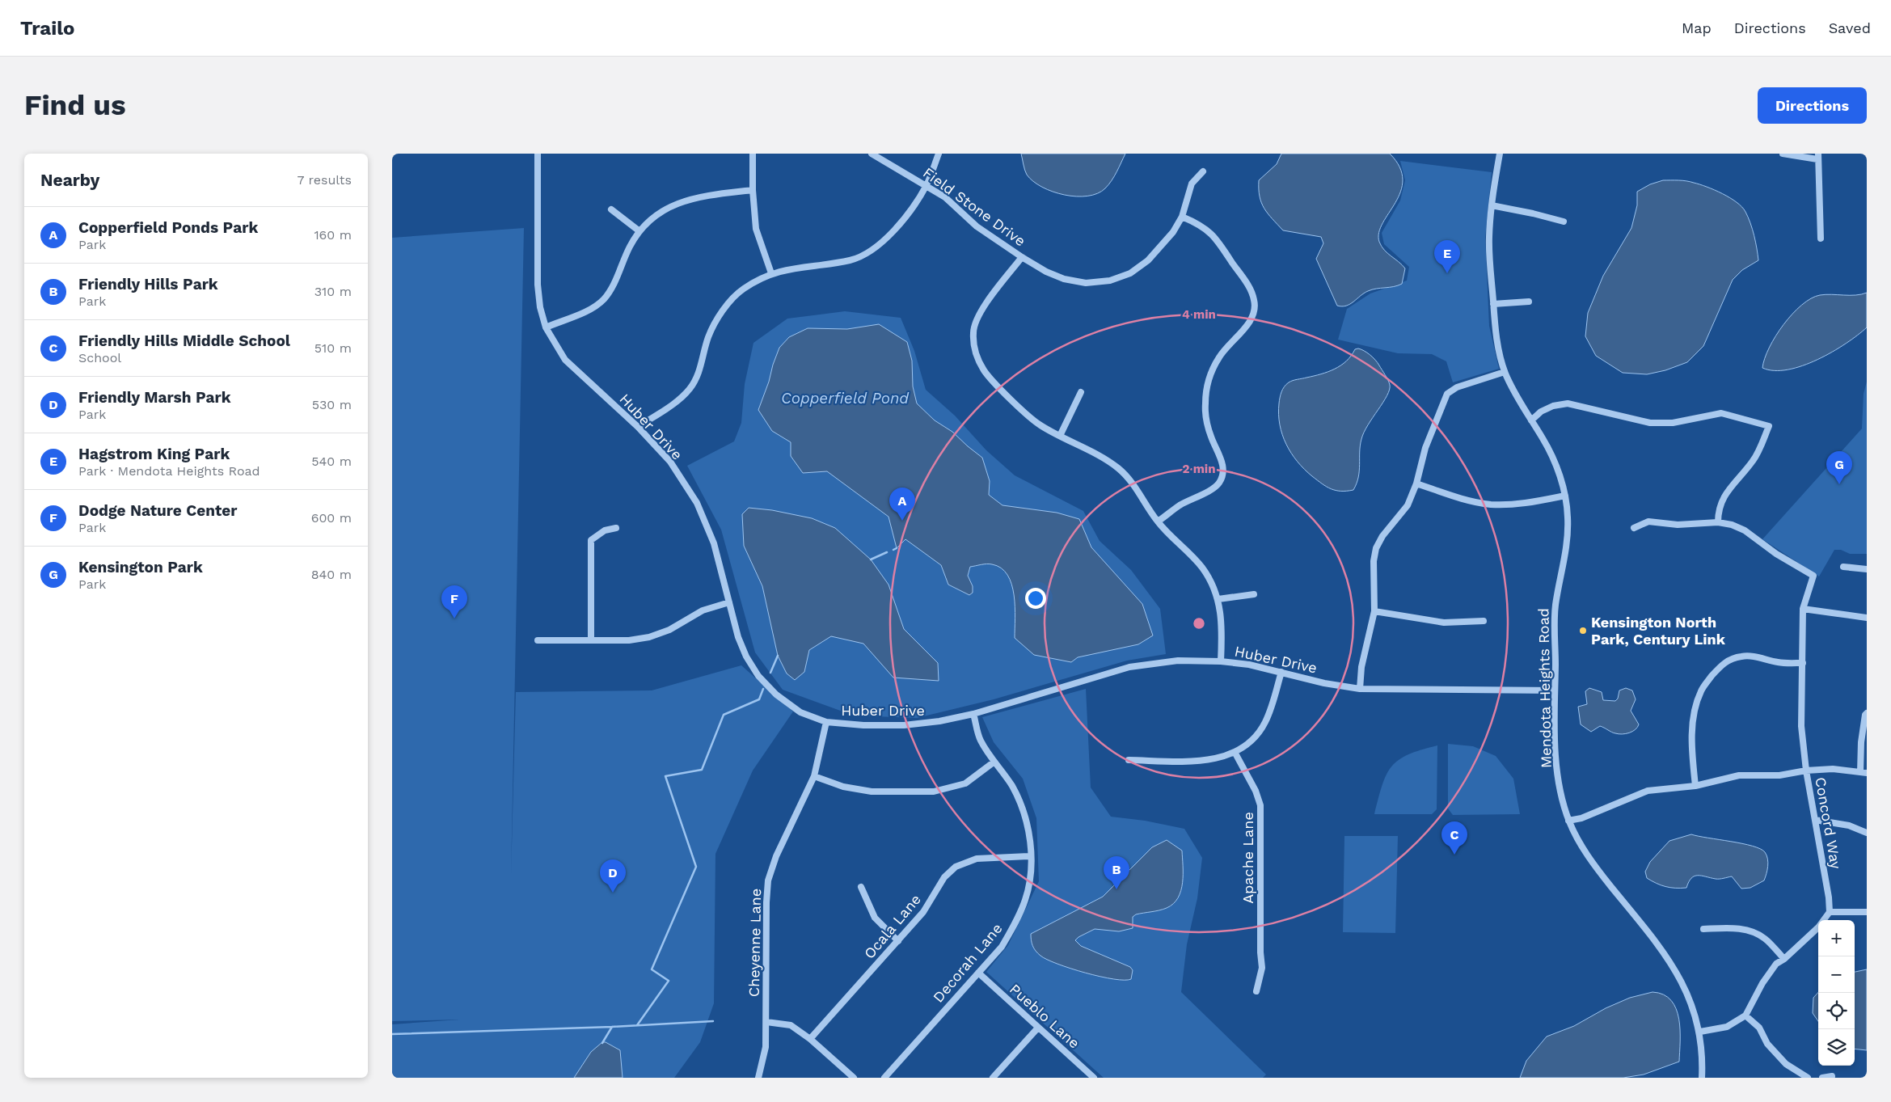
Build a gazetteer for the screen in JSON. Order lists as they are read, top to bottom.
{
  "streets": {
    "street": [
      "Field Stone Drive",
      "Huber Drive",
      "Mendota Heights Road",
      "Concord Way",
      "Apache Lane",
      "Ocala Lane",
      "Cheyenne Lane",
      "Decorah Lane",
      "Pueblo Lane"
    ]
  },
  "crossings": [
    ["Huber Drive", "Mendota Heights Road"],
    ["Huber Drive", "Cheyenne Lane"],
    ["Huber Drive", "Decorah Lane"],
    ["Ocala Lane", "Decorah Lane"],
    ["Decorah Lane", "Pueblo Lane"]
  ],
  "water": ["Copperfield Pond"],
  "places": ["Kensington North Park, Century Link"],
  "page": {
    "header": "Trailo",
    "nav": ["Map", "Directions", "Saved"],
    "buttons": "Directions",
    "title": "Find us",
    "heading": ["Nearby", "7 results"],
    "list": [
      {
        "mark": "A",
        "name": "Copperfield Ponds Park",
        "note": "Park",
        "value": "160 m"
      },
      {
        "mark": "B",
        "name": "Friendly Hills Park",
        "note": "Park",
        "value": "310 m"
      },
      {
        "mark": "C",
        "name": "Friendly Hills Middle School",
        "note": "School",
        "value": "510 m"
      },
      {
        "mark": "D",
        "name": "Friendly Marsh Park",
        "note": "Park",
        "value": "530 m"
      },
      {
        "mark": "E",
        "name": "Hagstrom King Park",
        "note": "Park · Mendota Heights Road",
        "value": "540 m"
      },
      {
        "mark": "F",
        "name": "Dodge Nature Center",
        "note": "Park",
        "value": "600 m"
      },
      {
        "mark": "G",
        "name": "Kensington Park",
        "note": "Park",
        "value": "840 m"
      }
    ],
    "pins": [
      "E",
      "G",
      "A",
      "F",
      "C",
      "B",
      "D"
    ],
    "map_buttons": ["+", "−"]
  },
  "rings": ["4 min", "2 min"]
}
